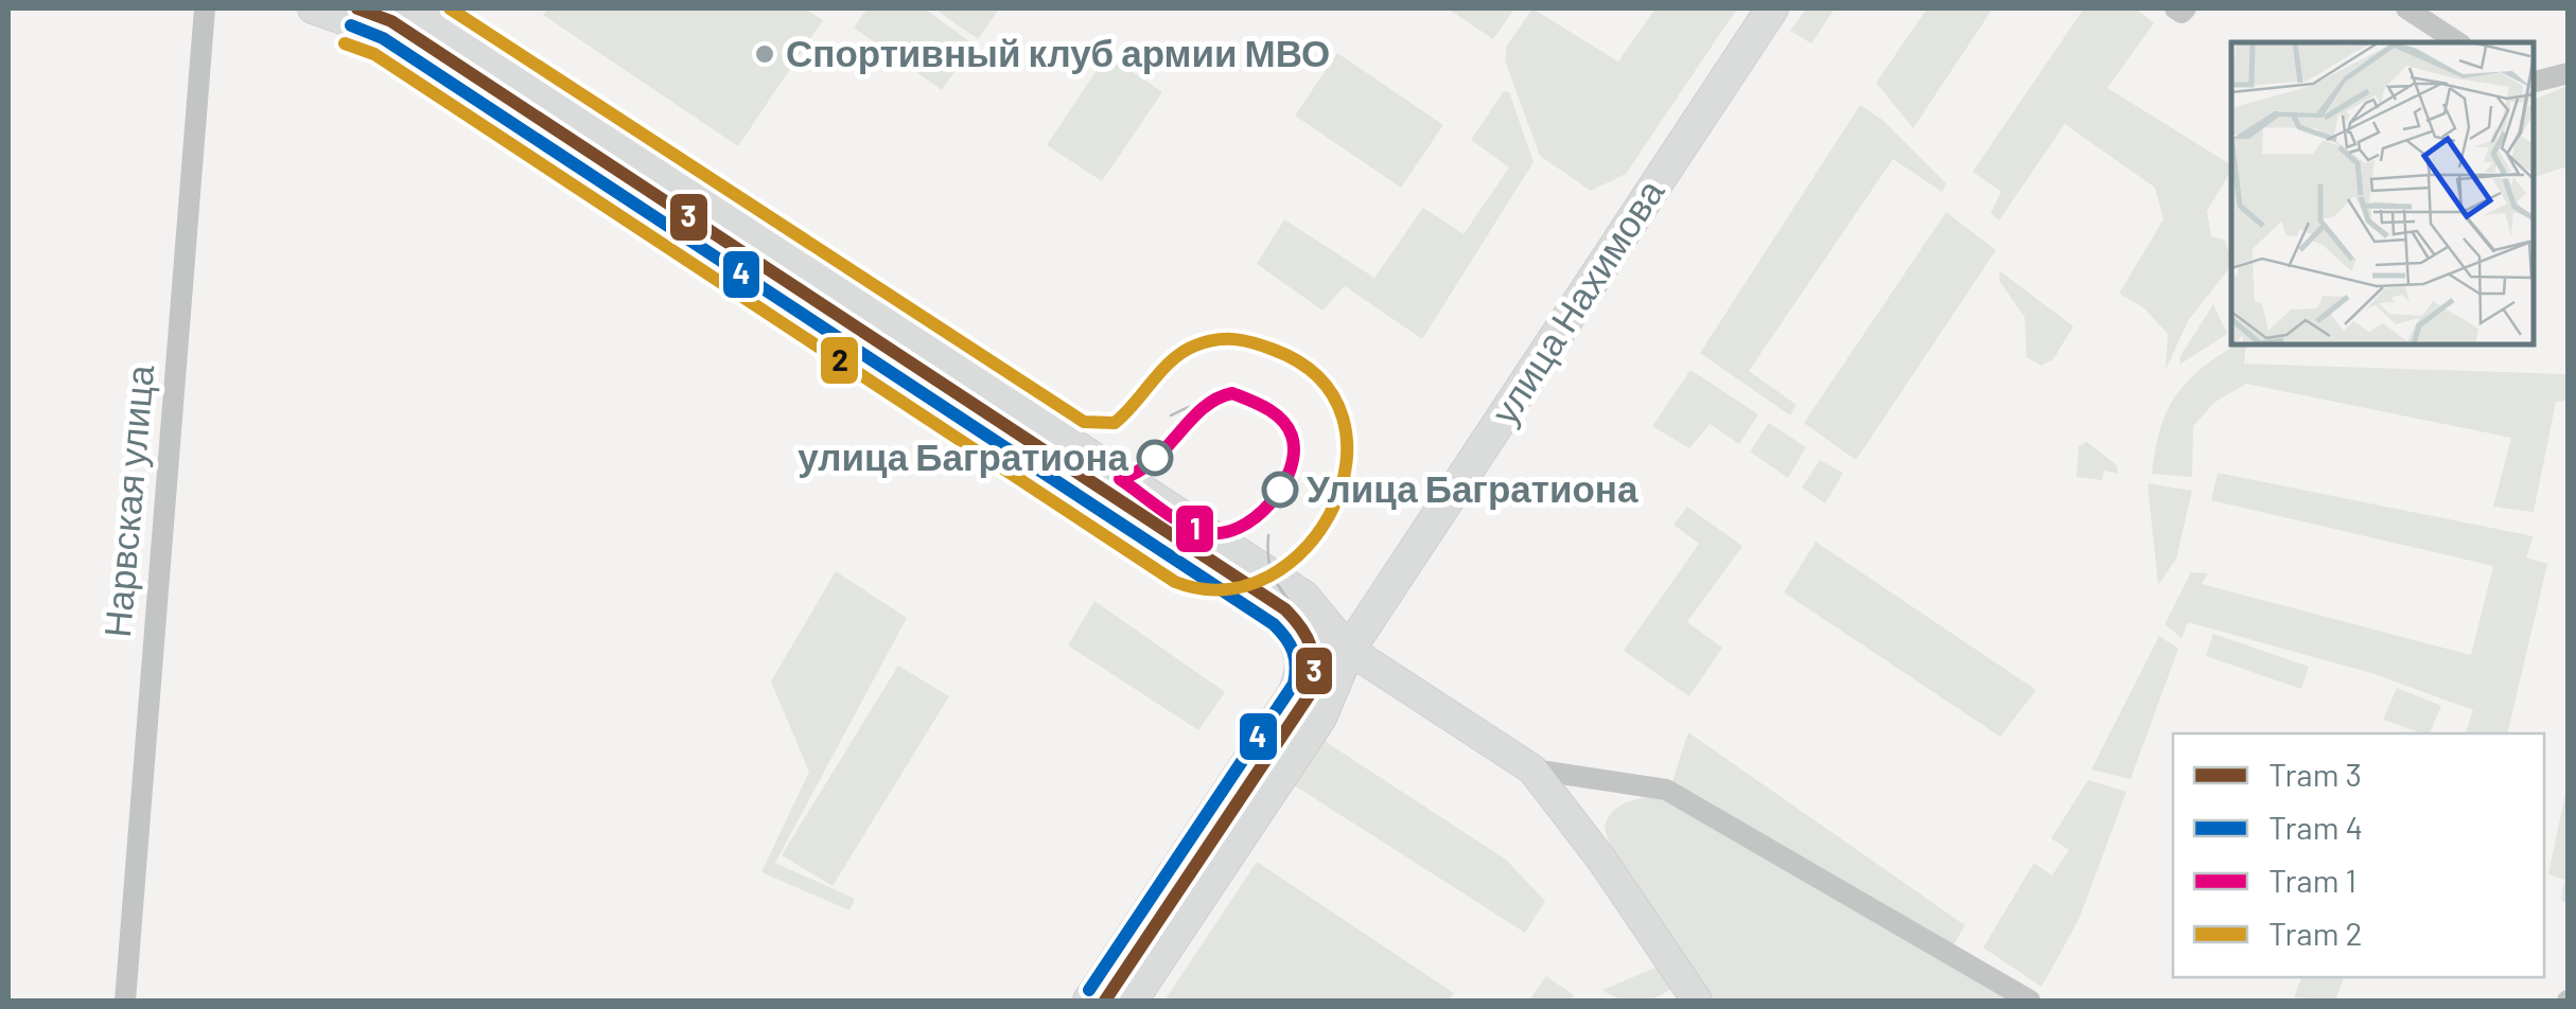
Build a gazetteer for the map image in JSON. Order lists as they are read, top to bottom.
{
  "streets": {
    "main road": ["улица Нахимова"],
    "street": ["Нарвская улица"]
  },
  "places": ["Спортивный клуб армии МВО", "улица Багратиона", "Улица Багратиона"],
  "lines": [
    "tram line 3",
    "tram line 2",
    "tram line 4",
    "tram line 1"
  ],
  "legend": [
    "Tram 3",
    "Tram 4",
    "Tram 1",
    "Tram 2"
  ]
}
